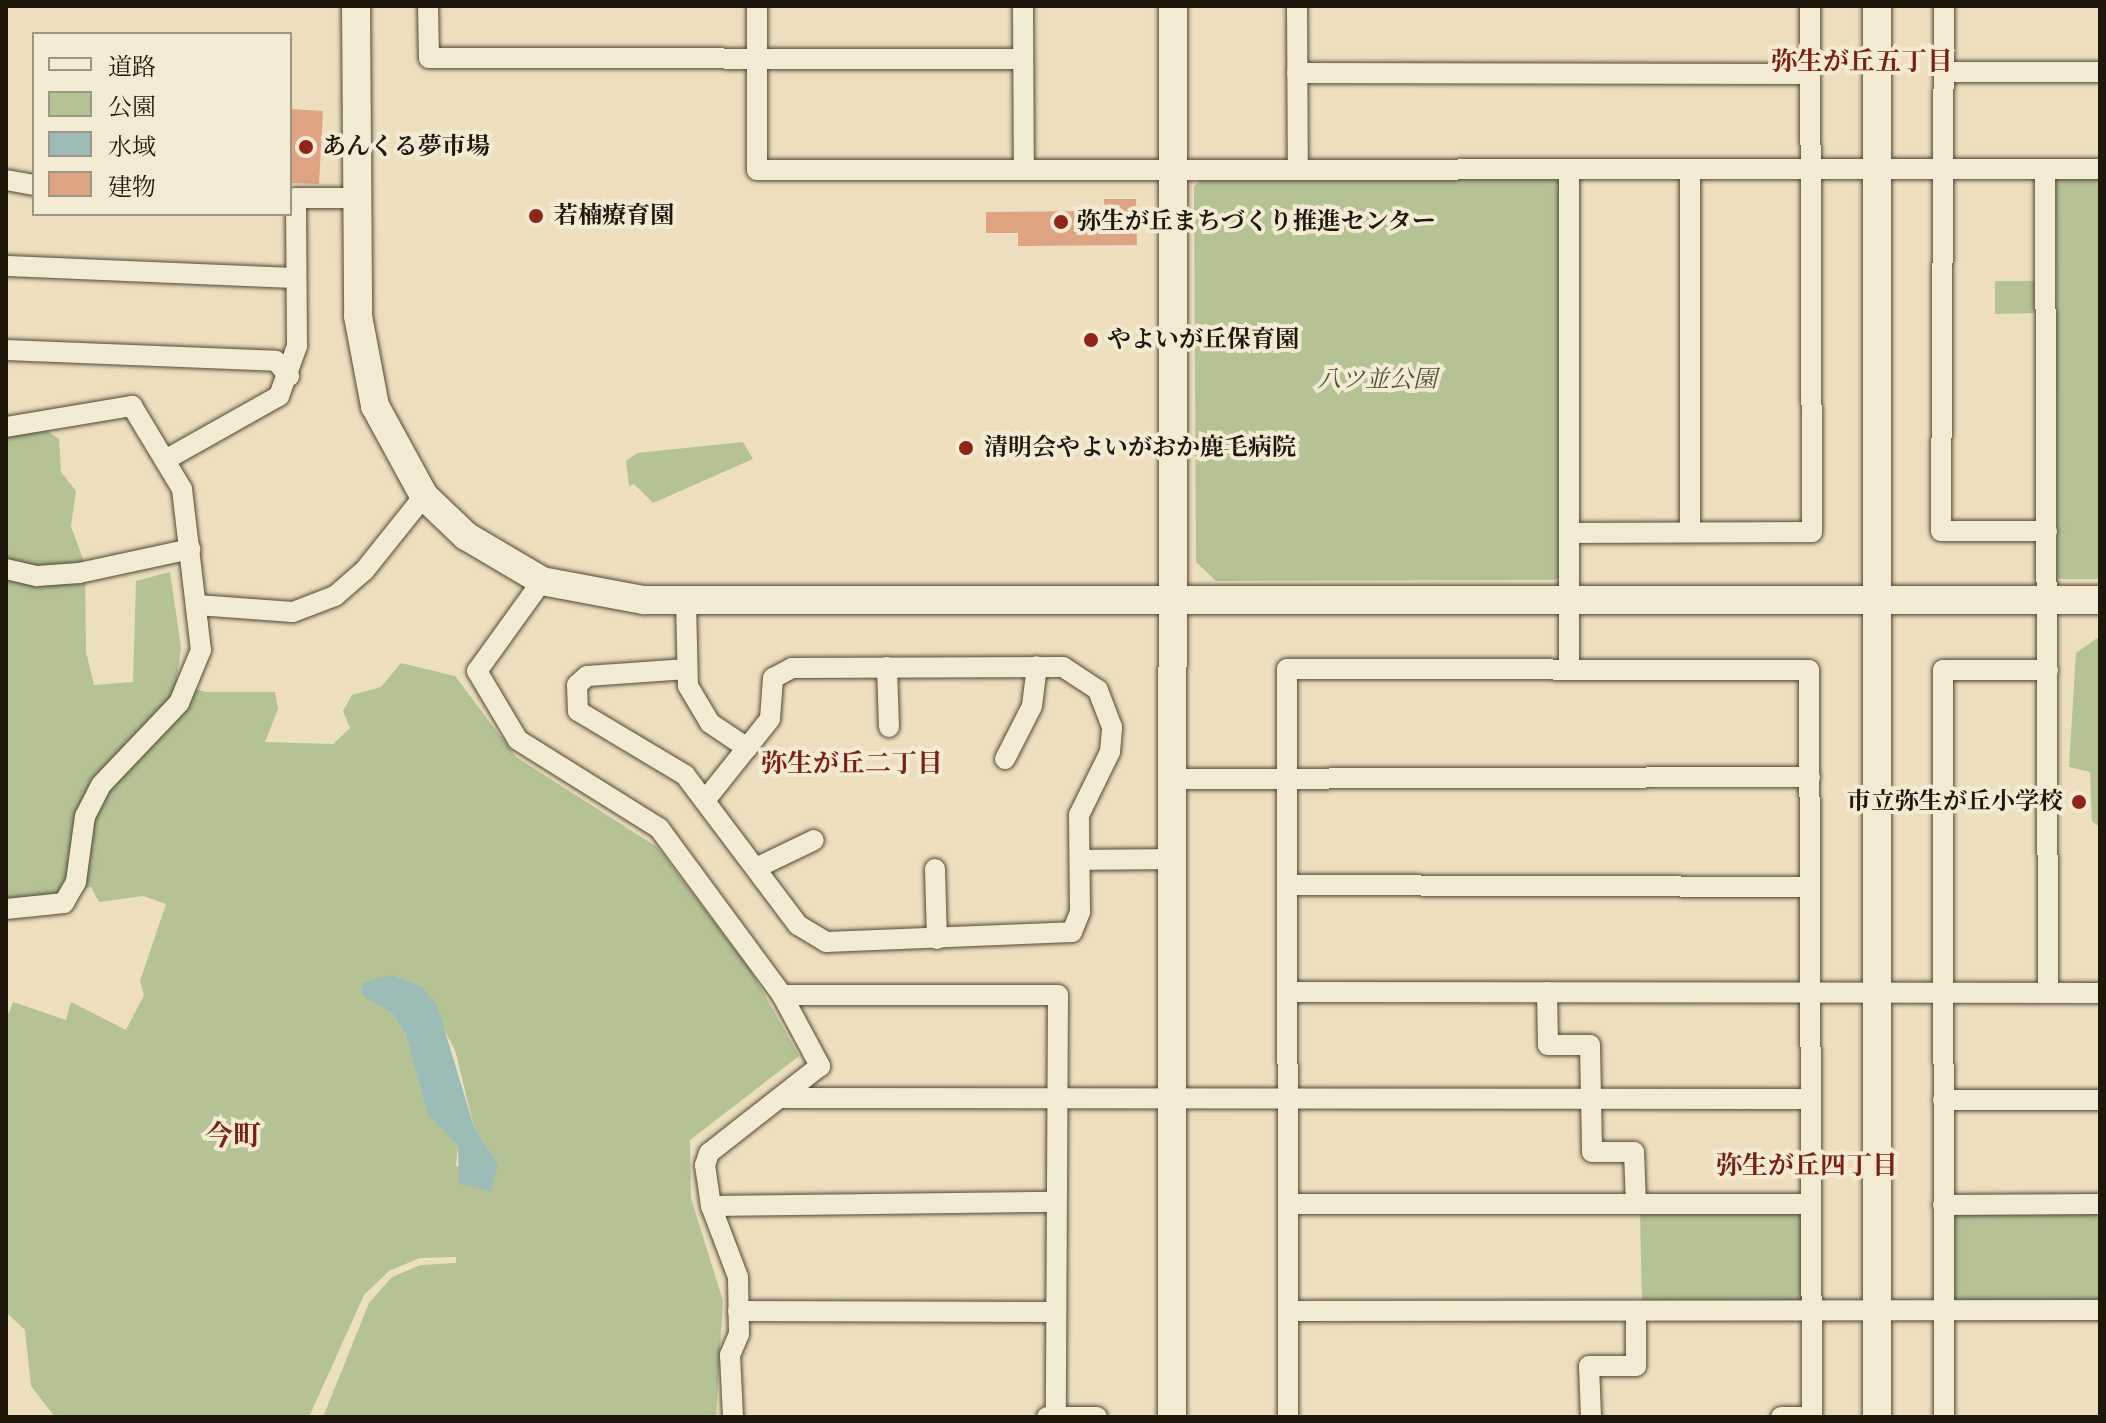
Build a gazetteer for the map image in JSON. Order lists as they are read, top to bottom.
{
  "districts": [
    "弥生が丘五丁目",
    "弥生が丘二丁目",
    "今町",
    "弥生が丘四丁目"
  ],
  "parks": ["八ツ並公園"],
  "places": [
    "あんくる夢市場",
    "若楠療育園",
    "弥生が丘まちづくり推進センター",
    "やよいが丘保育園",
    "清明会やよいがおか鹿毛病院",
    "市立弥生が丘小学校"
  ],
  "legend": [
    "道路",
    "公園",
    "水域",
    "建物"
  ]
}
